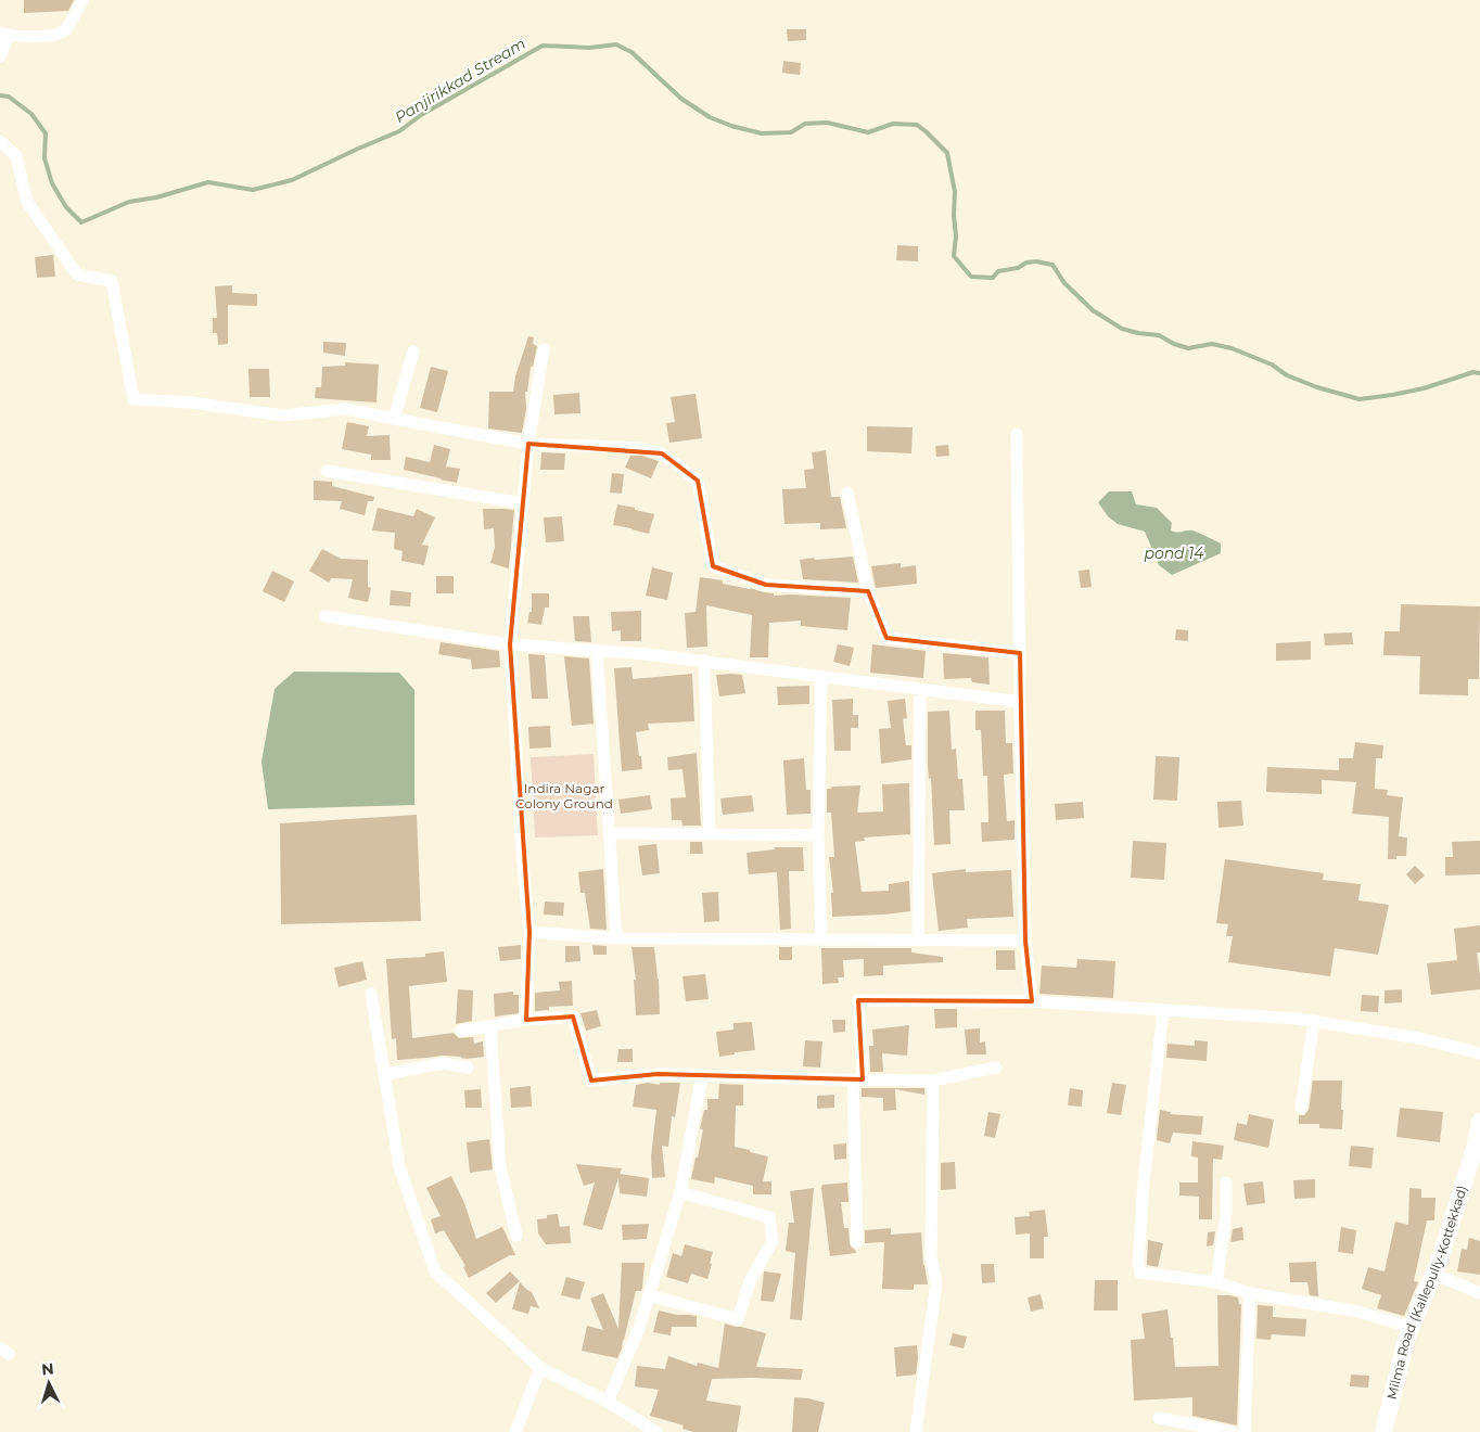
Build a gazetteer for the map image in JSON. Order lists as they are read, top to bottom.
{
  "streets": {
    "main road": ["Milma Road (Kallepully-Kottekkad)"]
  },
  "water": ["Panjirikkad Stream", "pond 14"],
  "parks": ["Indira Nagar Colony Ground"],
  "north": "top"
}
